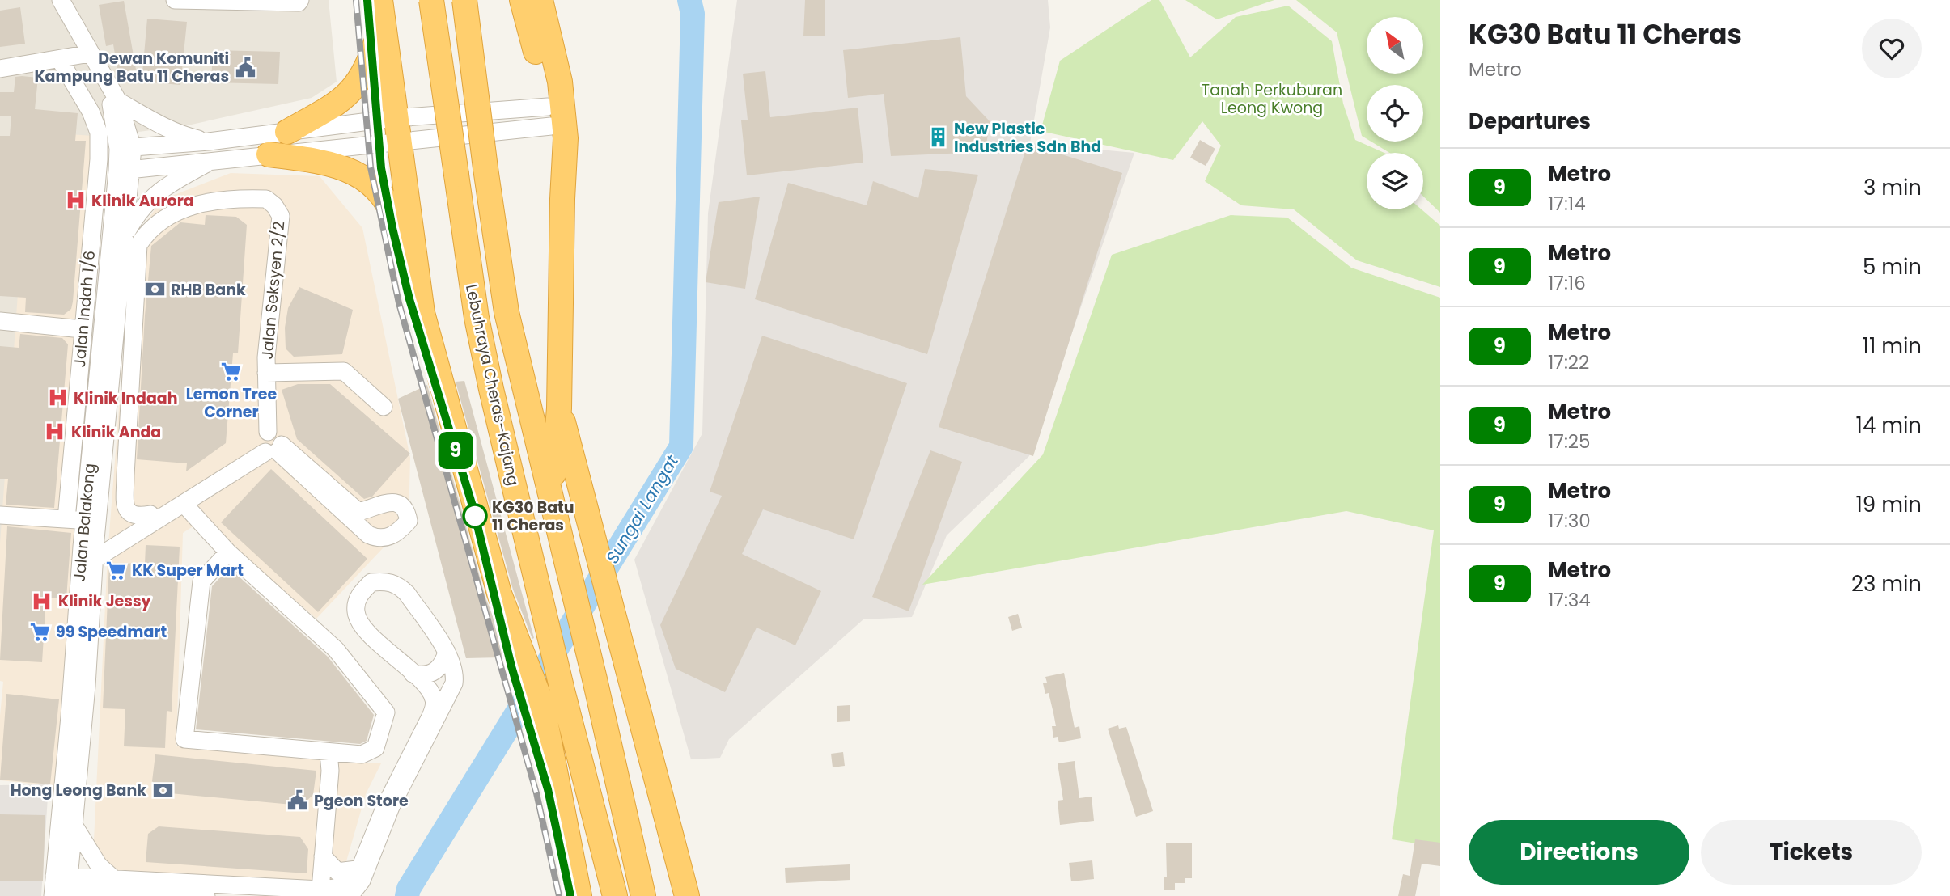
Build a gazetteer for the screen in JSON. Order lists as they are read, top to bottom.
{
  "streets": {
    "highway": ["Lebuhraya Cheras–Kajang"],
    "street": ["Jalan Seksyen 2/2", "Jalan Indah 1/6", "Jalan Balakong"]
  },
  "water": ["Sungai Langat"],
  "parks": ["Tanah Perkuburan Leong Kwong"],
  "places": {
    "public building": ["Dewan Komuniti Kampung Batu 11 Cheras", "Pgeon Store"],
    "building": ["New Plastic Industries Sdn Bhd"],
    "hospital": [
      "Klinik Aurora",
      "Klinik Indaah",
      "Klinik Anda",
      "Klinik Jessy"
    ],
    "bank": ["RHB Bank", "Hong Leong Bank"],
    "supermarket": ["Lemon Tree Corner", "KK Super Mart", "99 Speedmart"],
    "other": ["KG30 Batu 11 Cheras"]
  },
  "lines": ["metro line 9"],
  "north": "top left",
  "page": {
    "on_map": "9",
    "heading": [
      ["KG30 Batu 11 Cheras", "Metro"],
      "Departures"
    ],
    "list": [
      {
        "mark": "9",
        "name": "Metro",
        "note": "17:14",
        "value": "3 min"
      },
      {
        "mark": "9",
        "name": "Metro",
        "note": "17:16",
        "value": "5 min"
      },
      {
        "mark": "9",
        "name": "Metro",
        "note": "17:22",
        "value": "11 min"
      },
      {
        "mark": "9",
        "name": "Metro",
        "note": "17:25",
        "value": "14 min"
      },
      {
        "mark": "9",
        "name": "Metro",
        "note": "17:30",
        "value": "19 min"
      },
      {
        "mark": "9",
        "name": "Metro",
        "note": "17:34",
        "value": "23 min"
      }
    ],
    "buttons": ["Directions", "Tickets"]
  }
}
